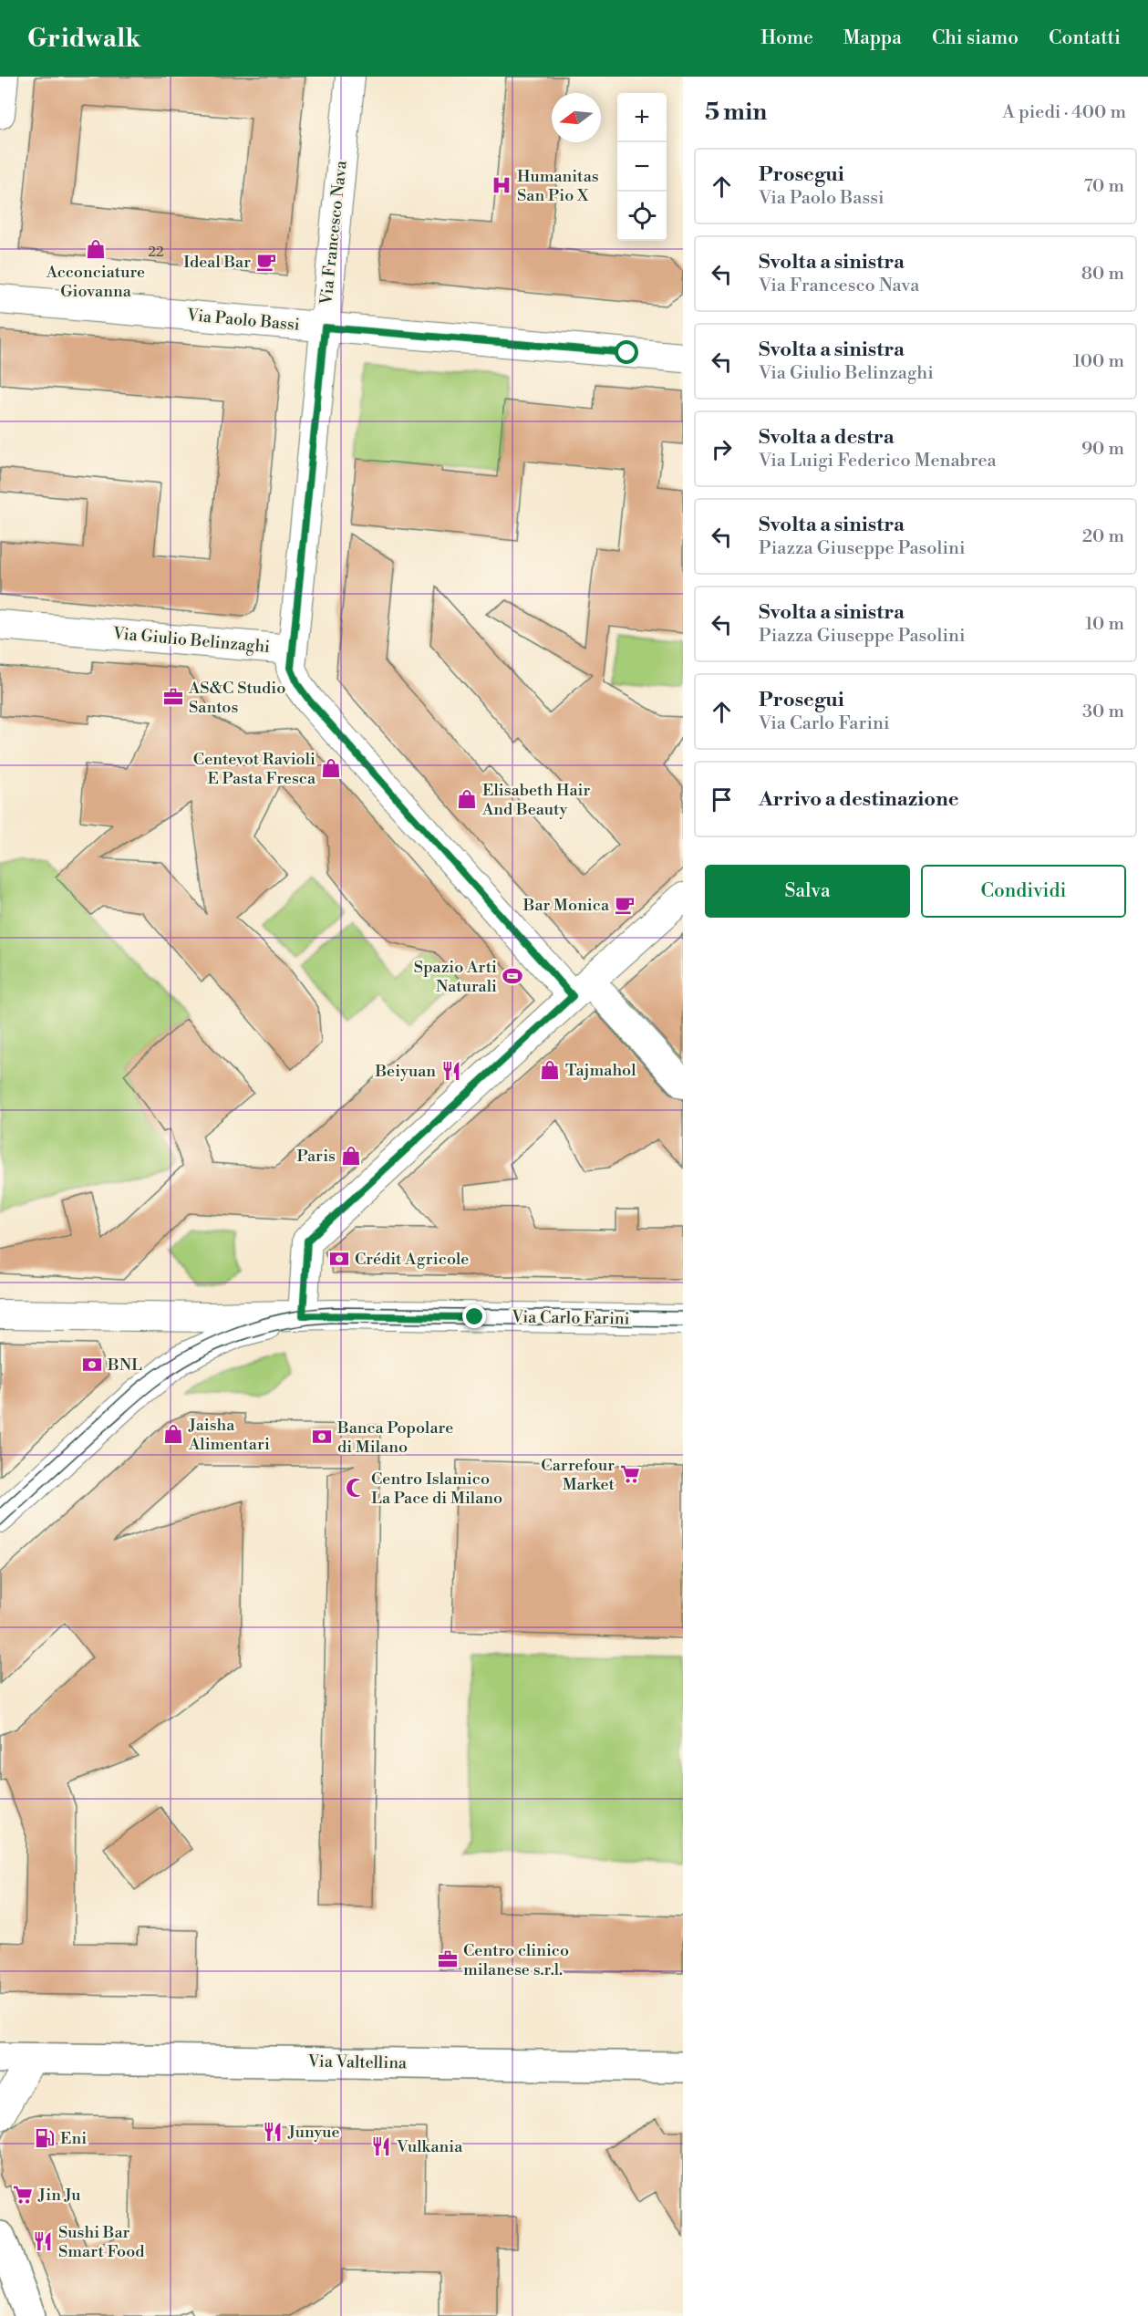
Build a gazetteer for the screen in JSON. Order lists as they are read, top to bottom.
{
  "streets": {
    "main road": ["Via Valtellina"],
    "street": [
      "Via Francesco Nava",
      "Via Paolo Bassi",
      "Via Giulio Belinzaghi",
      "Via Carlo Farini"
    ]
  },
  "crossings": [
    ["Via Francesco Nava", "Via Paolo Bassi"],
    ["Via Francesco Nava", "Via Giulio Belinzaghi"]
  ],
  "places": {
    "hospital": ["Humanitas San Pio X"],
    "shop": [
      "Acconciature Giovanna",
      "Centevot Ravioli E Pasta Fresca",
      "Elisabeth Hair And Beauty",
      "Tajmahol",
      "Paris",
      "Jaisha Alimentari"
    ],
    "cafe": ["Ideal Bar", "Bar Monica"],
    "office": ["AS&C Studio Santos", "Centro clinico milanese s.r.l."],
    "sports": ["Spazio Arti Naturali"],
    "restaurant": [
      "Beiyuan",
      "Junyue",
      "Vulkania",
      "Sushi Bar Smart Food"
    ],
    "bank": ["Crédit Agricole", "BNL", "Banca Popolare di Milano"],
    "supermarket": ["Carrefour Market", "Jin Ju"],
    "mosque": ["Centro Islamico La Pace di Milano"],
    "fuel station": ["Eni"]
  },
  "house_numbers": ["22"],
  "north": "left",
  "page": {
    "header": "Gridwalk",
    "nav": [
      "Home",
      "Mappa",
      "Chi siamo",
      "Contatti"
    ],
    "heading": ["5 min", "A piedi · 400 m"],
    "map_buttons": ["+", "−"],
    "list": [
      ["Prosegui", "Via Paolo Bassi", "70 m"],
      ["Svolta a sinistra", "Via Francesco Nava", "80 m"],
      ["Svolta a sinistra", "Via Giulio Belinzaghi", "100 m"],
      ["Svolta a destra", "Via Luigi Federico Menabrea", "90 m"],
      ["Svolta a sinistra", "Piazza Giuseppe Pasolini", "20 m"],
      ["Svolta a sinistra", "Piazza Giuseppe Pasolini", "10 m"],
      ["Prosegui", "Via Carlo Farini", "30 m"],
      "Arrivo a destinazione"
    ],
    "buttons": ["Salva", "Condividi"]
  }
}
